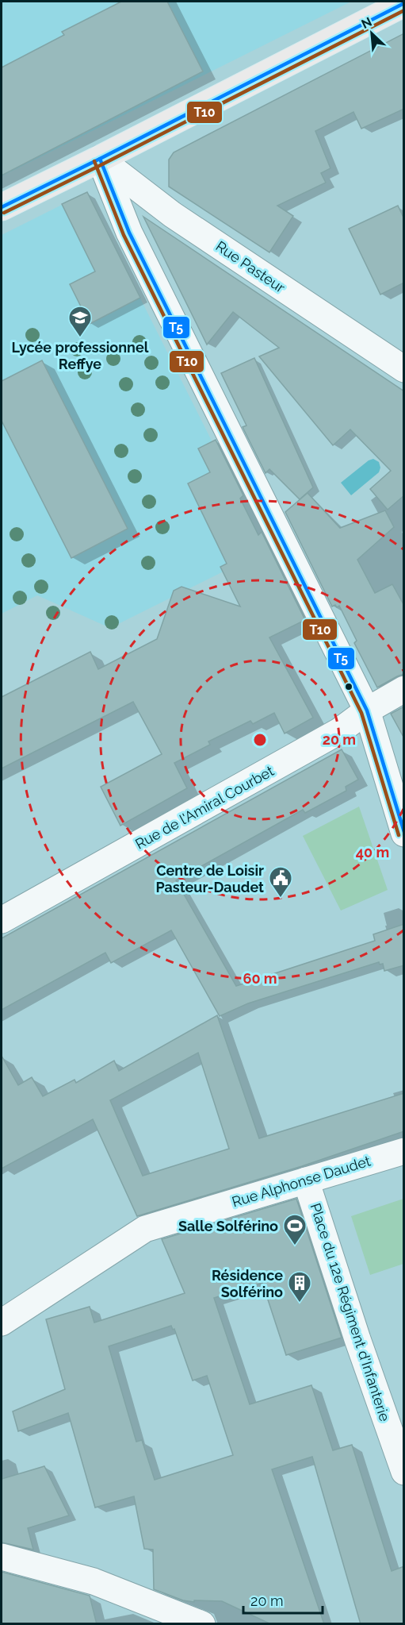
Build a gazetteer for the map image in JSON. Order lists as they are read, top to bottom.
{
  "streets": {
    "street": [
      "Rue Pasteur",
      "Rue de l'Amiral Courbet",
      "Rue Alphonse Daudet",
      "Place du 12e Régiment d'Infanterie"
    ]
  },
  "crossings": [
    ["Rue Alphonse Daudet", "Place du 12e Régiment d'Infanterie"]
  ],
  "places": {
    "school or university": ["Lycée professionnel Reffye"],
    "public building": ["Centre de Loisir Pasteur-Daudet"],
    "sports": ["Salle Solférino"],
    "building": ["Résidence Solférino"]
  },
  "lines": ["transit line T5", "transit line T10"],
  "scale_bar": "20 m",
  "north": "top left",
  "rings": ["20 m", "40 m", "60 m"]
}
